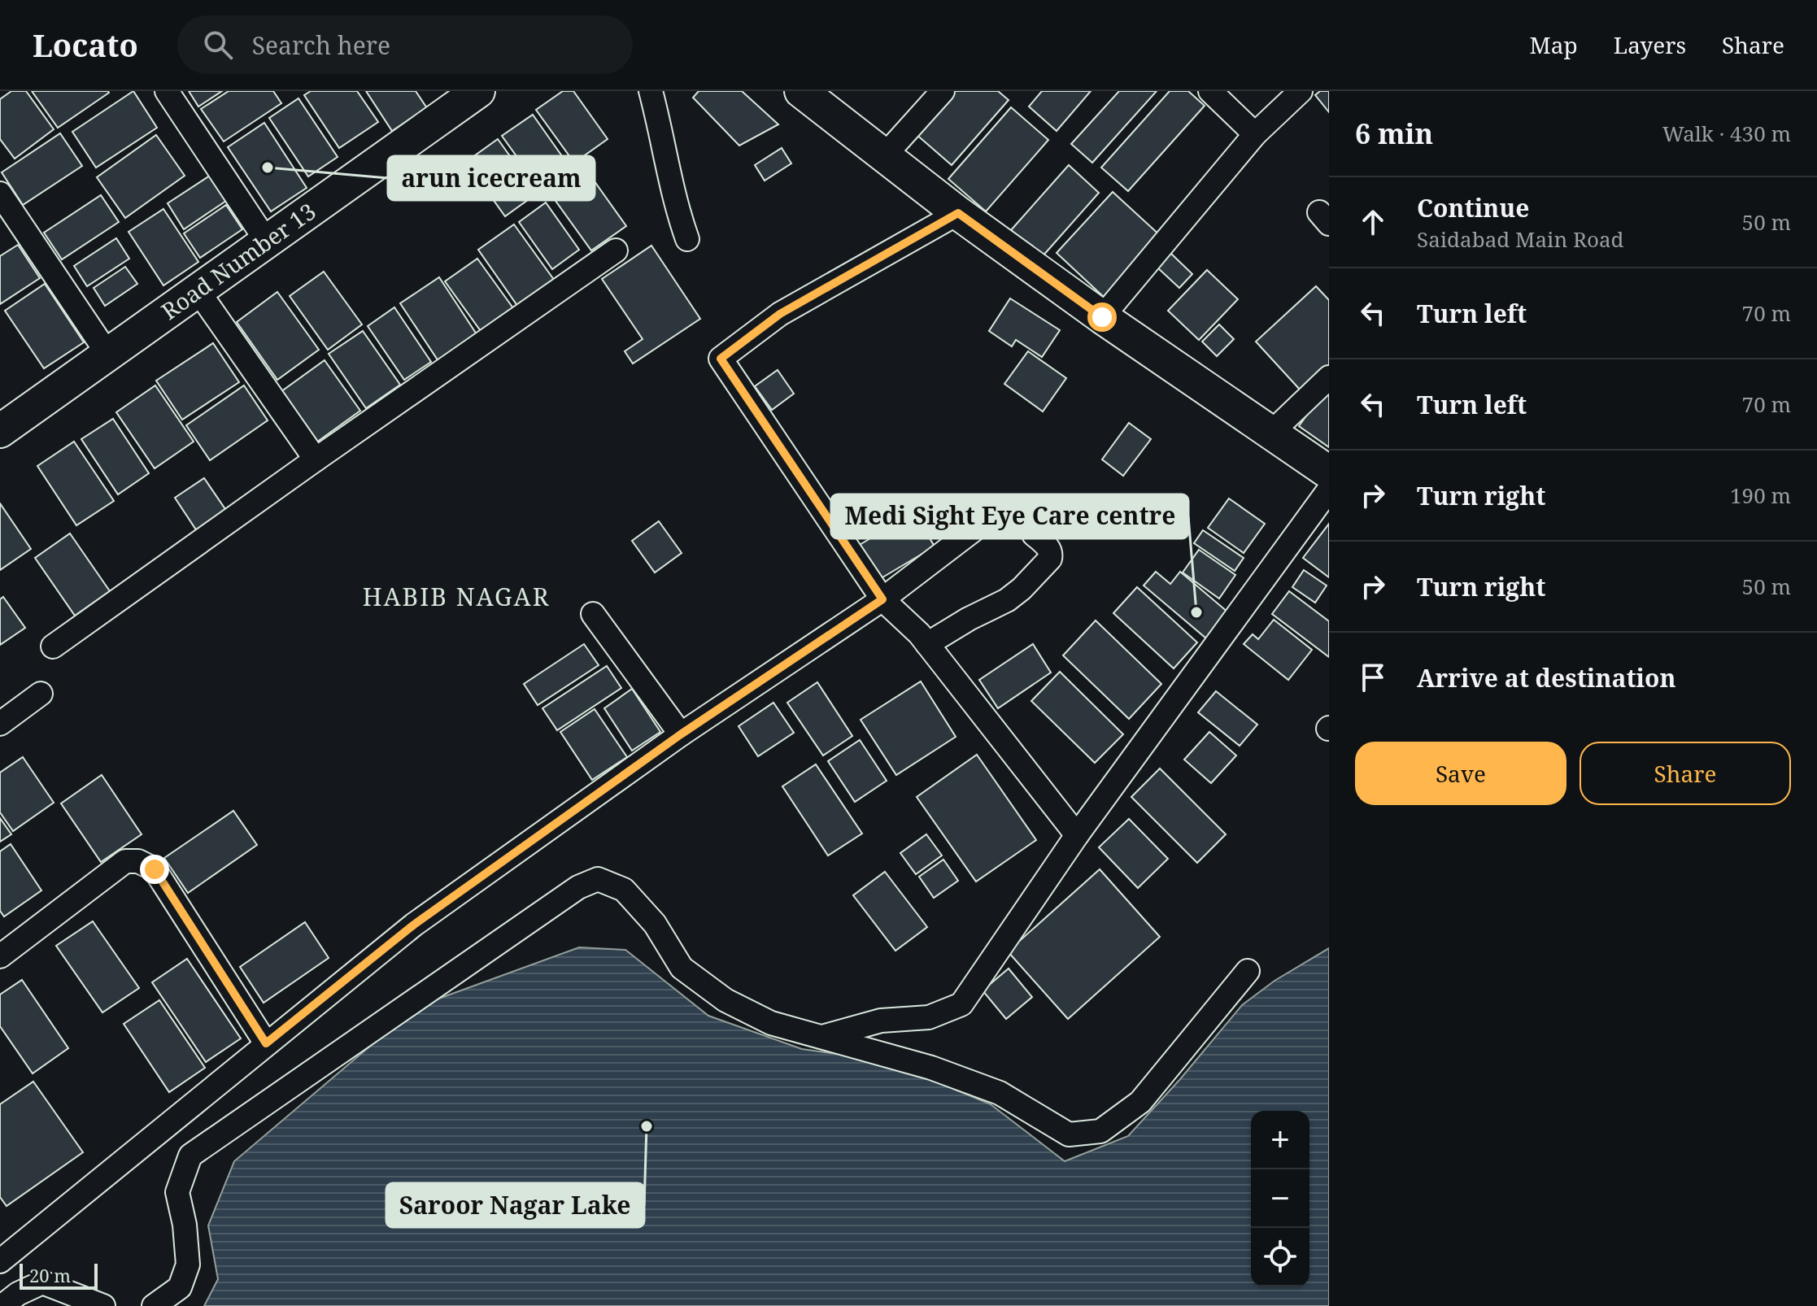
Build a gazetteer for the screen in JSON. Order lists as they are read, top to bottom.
{
  "streets": {
    "main road": ["Road Number 13"]
  },
  "districts": ["HABIB NAGAR"],
  "places": ["arun icecream", "Medi Sight Eye Care centre", "Saroor Nagar Lake"],
  "scale_bar": "20 m",
  "page": {
    "header": "Locato",
    "search": "Search here",
    "nav": ["Map", "Layers", "Share"],
    "heading": ["6 min", "Walk · 430 m"],
    "list": [
      ["Continue", "Saidabad Main Road", "50 m"],
      ["Turn left", "70 m"],
      ["Turn left", "70 m"],
      ["Turn right", "190 m"],
      ["Turn right", "50 m"],
      "Arrive at destination"
    ],
    "buttons": ["Save", "Share"],
    "map_buttons": ["+", "−"],
    "scale": "20 m"
  }
}
